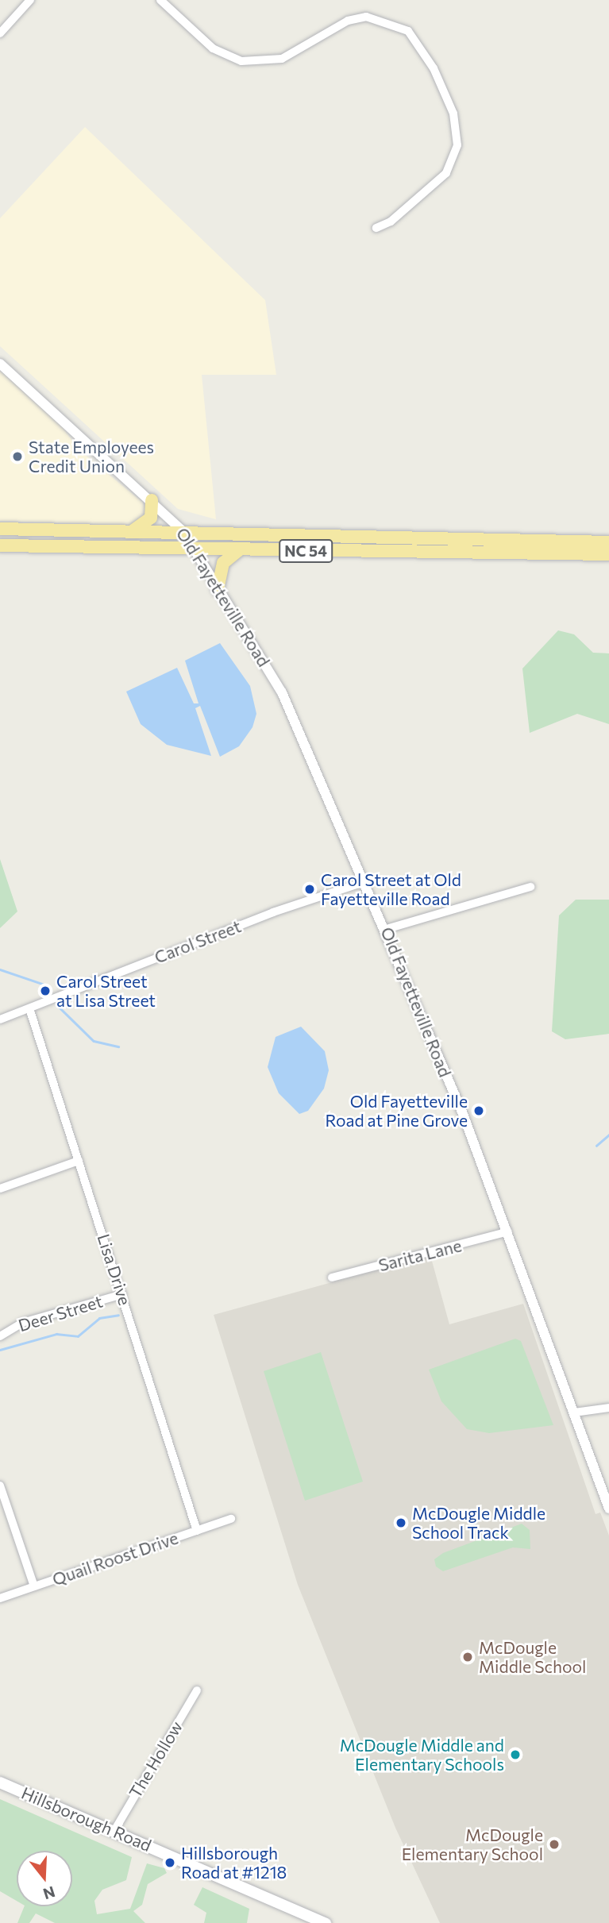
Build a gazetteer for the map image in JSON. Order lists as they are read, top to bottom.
{
  "streets": {
    "highway": ["NC 54"],
    "main road": ["Hillsborough Road"],
    "street": [
      "Old Fayetteville Road",
      "Carol Street",
      "Sarita Lane",
      "Lisa Drive",
      "Deer Street",
      "Quail Roost Drive",
      "The Hollow"
    ]
  },
  "crossings": [
    ["NC 54", "Old Fayetteville Road"],
    ["Old Fayetteville Road", "Carol Street"],
    ["Old Fayetteville Road", "Sarita Lane"],
    ["Carol Street", "Lisa Drive"],
    ["Lisa Drive", "Deer Street"],
    ["Lisa Drive", "Quail Roost Drive"],
    ["The Hollow", "Hillsborough Road"]
  ],
  "places": [
    "State Employees Credit Union",
    "Carol Street at Old Fayetteville Road",
    "Carol Street at Lisa Street",
    "Old Fayetteville Road at Pine Grove",
    "McDougle Middle School Track",
    "McDougle Middle School",
    "McDougle Middle and Elementary Schools",
    "McDougle Elementary School",
    "Hillsborough Road at #1218"
  ],
  "north": "bottom"
}
